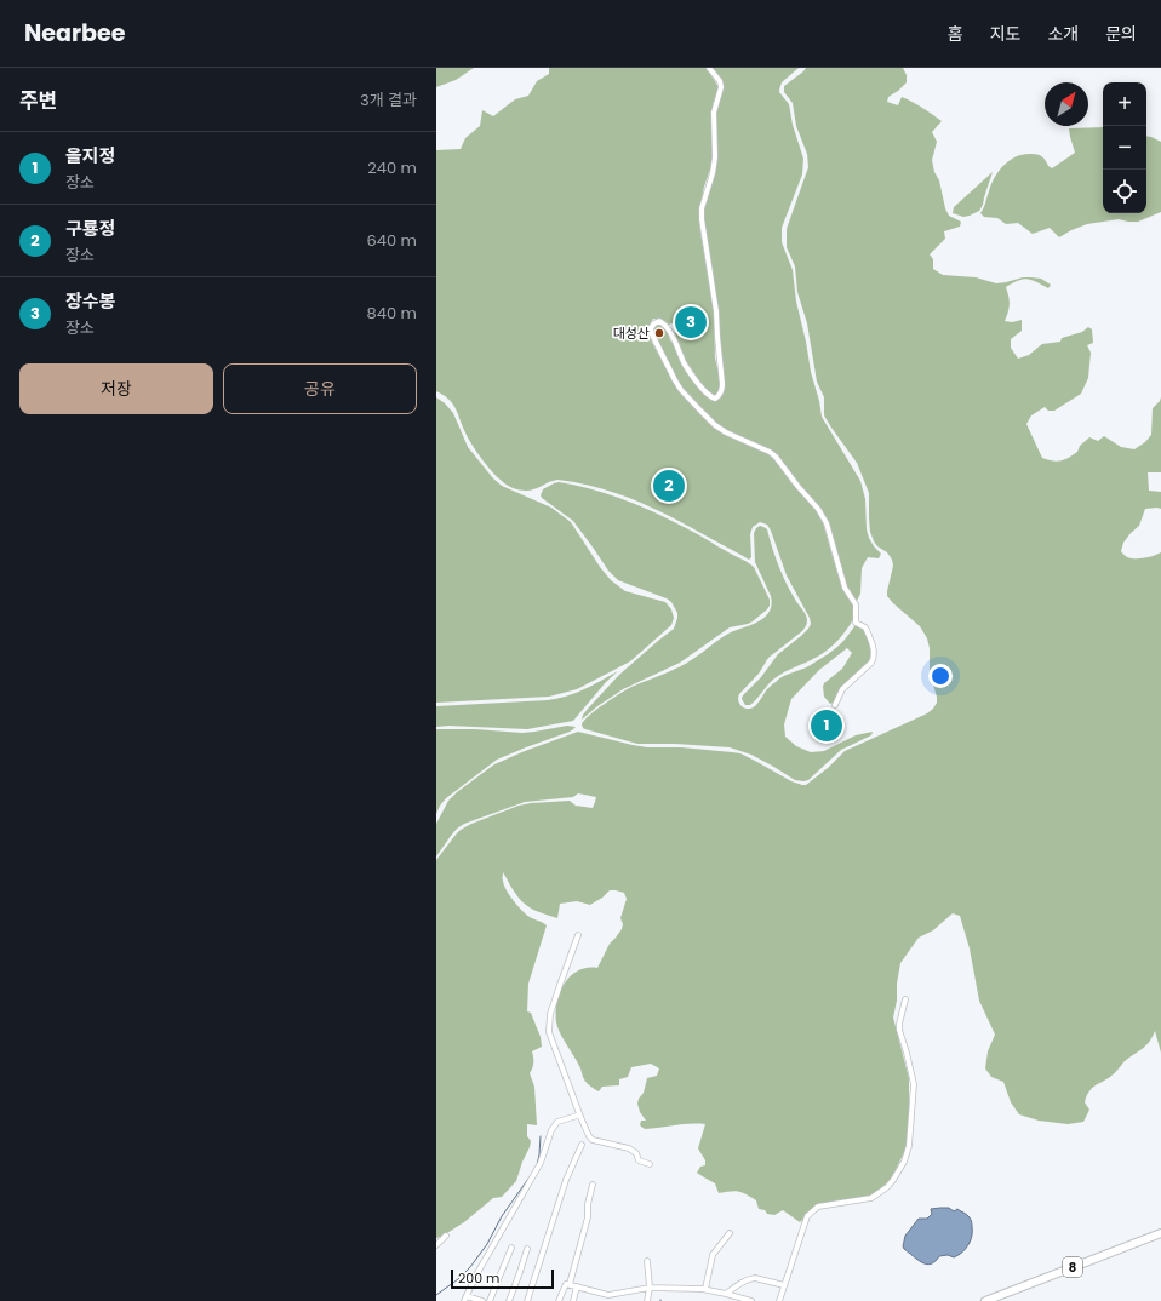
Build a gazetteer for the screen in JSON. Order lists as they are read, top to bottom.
{
  "streets": {
    "highway": ["8"]
  },
  "places": ["대성산"],
  "scale_bar": "200 m",
  "north": "top right",
  "page": {
    "header": "Nearbee",
    "nav": [
      "홈",
      "지도",
      "소개",
      "문의"
    ],
    "heading": ["주변", "3개 결과"],
    "map_buttons": ["+", "−"],
    "list": [
      {
        "mark": "1",
        "name": "을지정",
        "note": "장소",
        "value": "240 m"
      },
      {
        "mark": "2",
        "name": "구룡정",
        "note": "장소",
        "value": "640 m"
      },
      {
        "mark": "3",
        "name": "장수봉",
        "note": "장소",
        "value": "840 m"
      }
    ],
    "pins": ["3", "2", "1"],
    "buttons": ["저장", "공유"],
    "scale": "200 m"
  }
}
